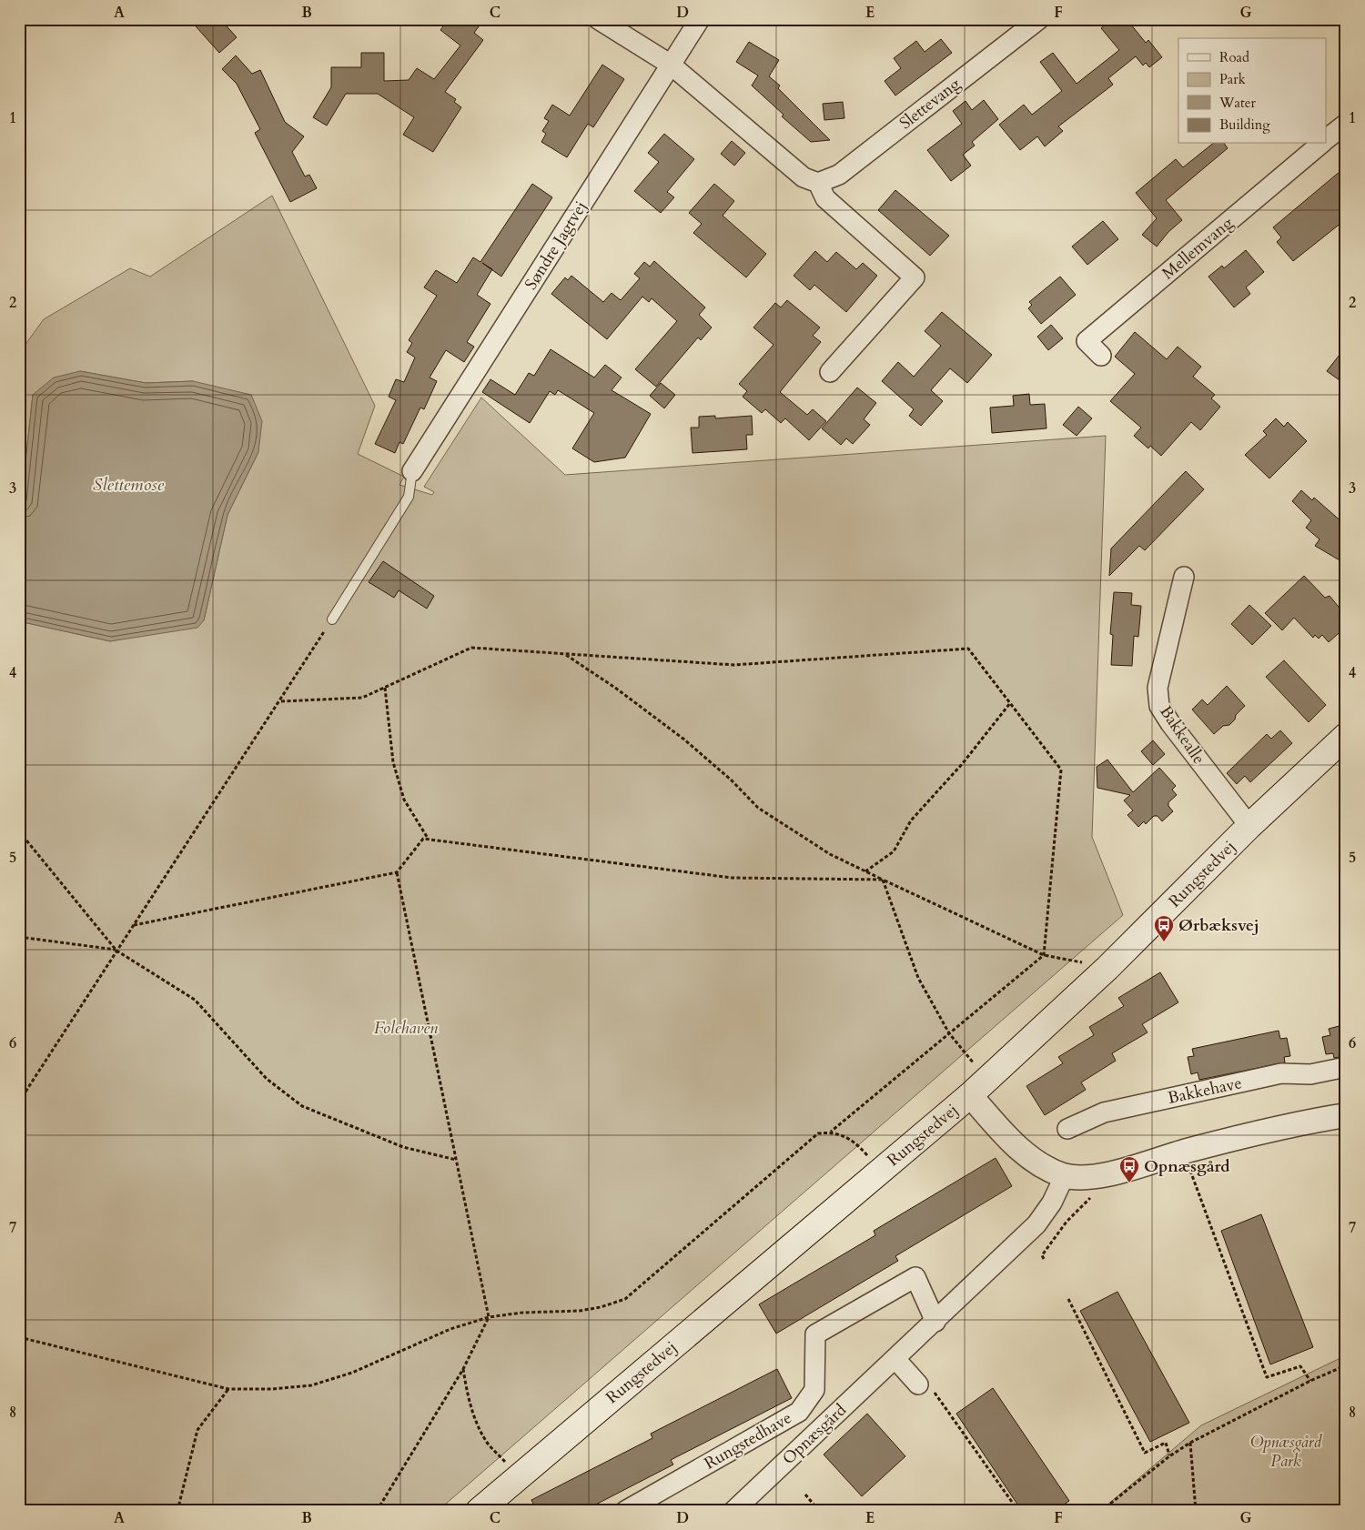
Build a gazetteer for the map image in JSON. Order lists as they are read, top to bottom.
{
  "streets": {
    "main road": ["Rungstedvej"],
    "street": [
      "Slettevang",
      "Søndre Jagtvej",
      "Mellemvang",
      "Bakkealle",
      "Bakkehave",
      "Opnæsgård",
      "Rungstedhave"
    ]
  },
  "crossings": [
    ["Bakkealle", "Rungstedvej"],
    ["Opnæsgård", "Rungstedhave"]
  ],
  "water": ["Slettemose"],
  "parks": ["Folehaven", "Opnæsgård Park"],
  "places": {
    "bus stop": ["Ørbæksvej", "Opnæsgård"]
  },
  "legend": [
    "Road",
    "Park",
    "Water",
    "Building"
  ],
  "grid": {
    "columns": [
      "A",
      "B",
      "C",
      "D",
      "E",
      "F",
      "G"
    ],
    "rows": [
      "1",
      "2",
      "3",
      "4",
      "5",
      "6",
      "7",
      "8"
    ]
  }
}
